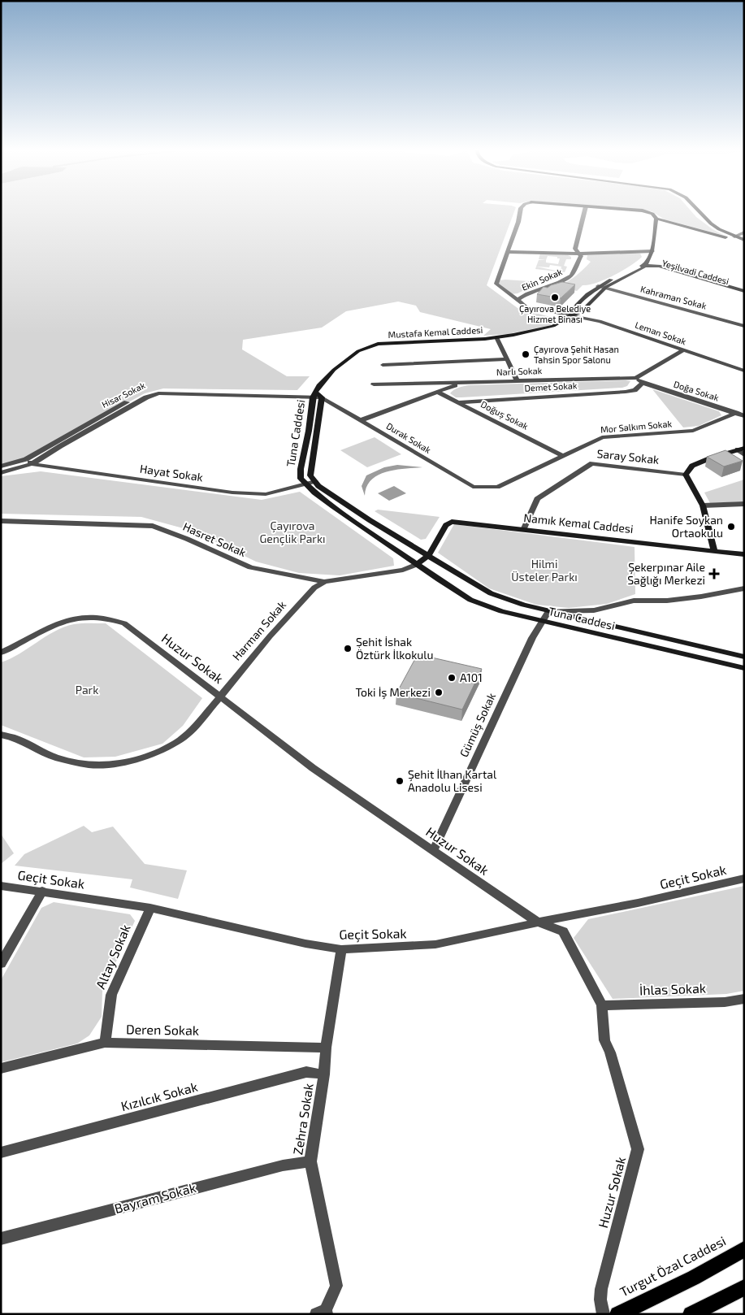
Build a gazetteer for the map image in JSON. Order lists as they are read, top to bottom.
{
  "streets": {
    "main road": ["Turgut Özal Caddesi"],
    "street": [
      "Yeşilvadi Caddesi",
      "Ekin Sokak",
      "Kahraman Sokak",
      "Mustafa Kemal Caddesi",
      "Leman Sokak",
      "Narlı Sokak",
      "Demet Sokak",
      "Doğa Sokak",
      "Hisar Sokak",
      "Doğuş Sokak",
      "Mor Salkım Sokak",
      "Tuna Caddesi",
      "Durak Sokak",
      "Saray Sokak",
      "Hayat Sokak",
      "Namık Kemal Caddesi",
      "Hasret Sokak",
      "Harman Sokak",
      "Huzur Sokak",
      "Gümüş Sokak",
      "Geçit Sokak",
      "Altay Sokak",
      "İhlas Sokak",
      "Deren Sokak",
      "Kızılcık Sokak",
      "Zehra Sokak",
      "Bayram Sokak"
    ]
  },
  "crossings": [
    ["Yeşilvadi Caddesi", "Mustafa Kemal Caddesi"],
    ["Ekin Sokak", "Leman Sokak"],
    ["Kahraman Sokak", "Mustafa Kemal Caddesi"],
    ["Mustafa Kemal Caddesi", "Leman Sokak"],
    ["Mustafa Kemal Caddesi", "Hisar Sokak"],
    ["Mustafa Kemal Caddesi", "Tuna Caddesi"],
    ["Mustafa Kemal Caddesi", "Durak Sokak"],
    ["Leman Sokak", "Narlı Sokak"],
    ["Narlı Sokak", "Doğa Sokak"],
    ["Demet Sokak", "Doğa Sokak"],
    ["Demet Sokak", "Doğuş Sokak"],
    ["Doğa Sokak", "Mor Salkım Sokak"],
    ["Hisar Sokak", "Tuna Caddesi"],
    ["Hisar Sokak", "Durak Sokak"],
    ["Hisar Sokak", "Hayat Sokak"],
    ["Doğuş Sokak", "Mor Salkım Sokak"],
    ["Mor Salkım Sokak", "Durak Sokak"],
    ["Tuna Caddesi", "Durak Sokak"],
    ["Tuna Caddesi", "Hayat Sokak"],
    ["Tuna Caddesi", "Namık Kemal Caddesi"],
    ["Tuna Caddesi", "Hasret Sokak"],
    ["Tuna Caddesi", "Gümüş Sokak"],
    ["Saray Sokak", "Namık Kemal Caddesi"],
    ["Hasret Sokak", "Harman Sokak"],
    ["Harman Sokak", "Huzur Sokak"],
    ["Huzur Sokak", "Gümüş Sokak"],
    ["Huzur Sokak", "Geçit Sokak"],
    ["Huzur Sokak", "İhlas Sokak"],
    ["Geçit Sokak", "Altay Sokak"],
    ["Geçit Sokak", "Zehra Sokak"],
    ["Altay Sokak", "Deren Sokak"],
    ["Deren Sokak", "Zehra Sokak"],
    ["Kızılcık Sokak", "Zehra Sokak"],
    ["Zehra Sokak", "Bayram Sokak"]
  ],
  "parks": ["Çayırova Gençlik Parkı", "Hilmi Üsteler Parkı", "Park"],
  "places": {
    "other": [
      "Çayırova Belediye Hizmet Binası",
      "Çayırova Şehit Hasan Tahsin Spor Salonu",
      "Hanife Soykan Ortaokulu",
      "Şehit İshak Öztürk İlkokulu",
      "A101",
      "Toki İş Merkezi",
      "Şehit İlhan Kartal Anadolu Lisesi"
    ],
    "health": ["Şekerpınar Aile Sağlığı Merkezi"]
  }
}
